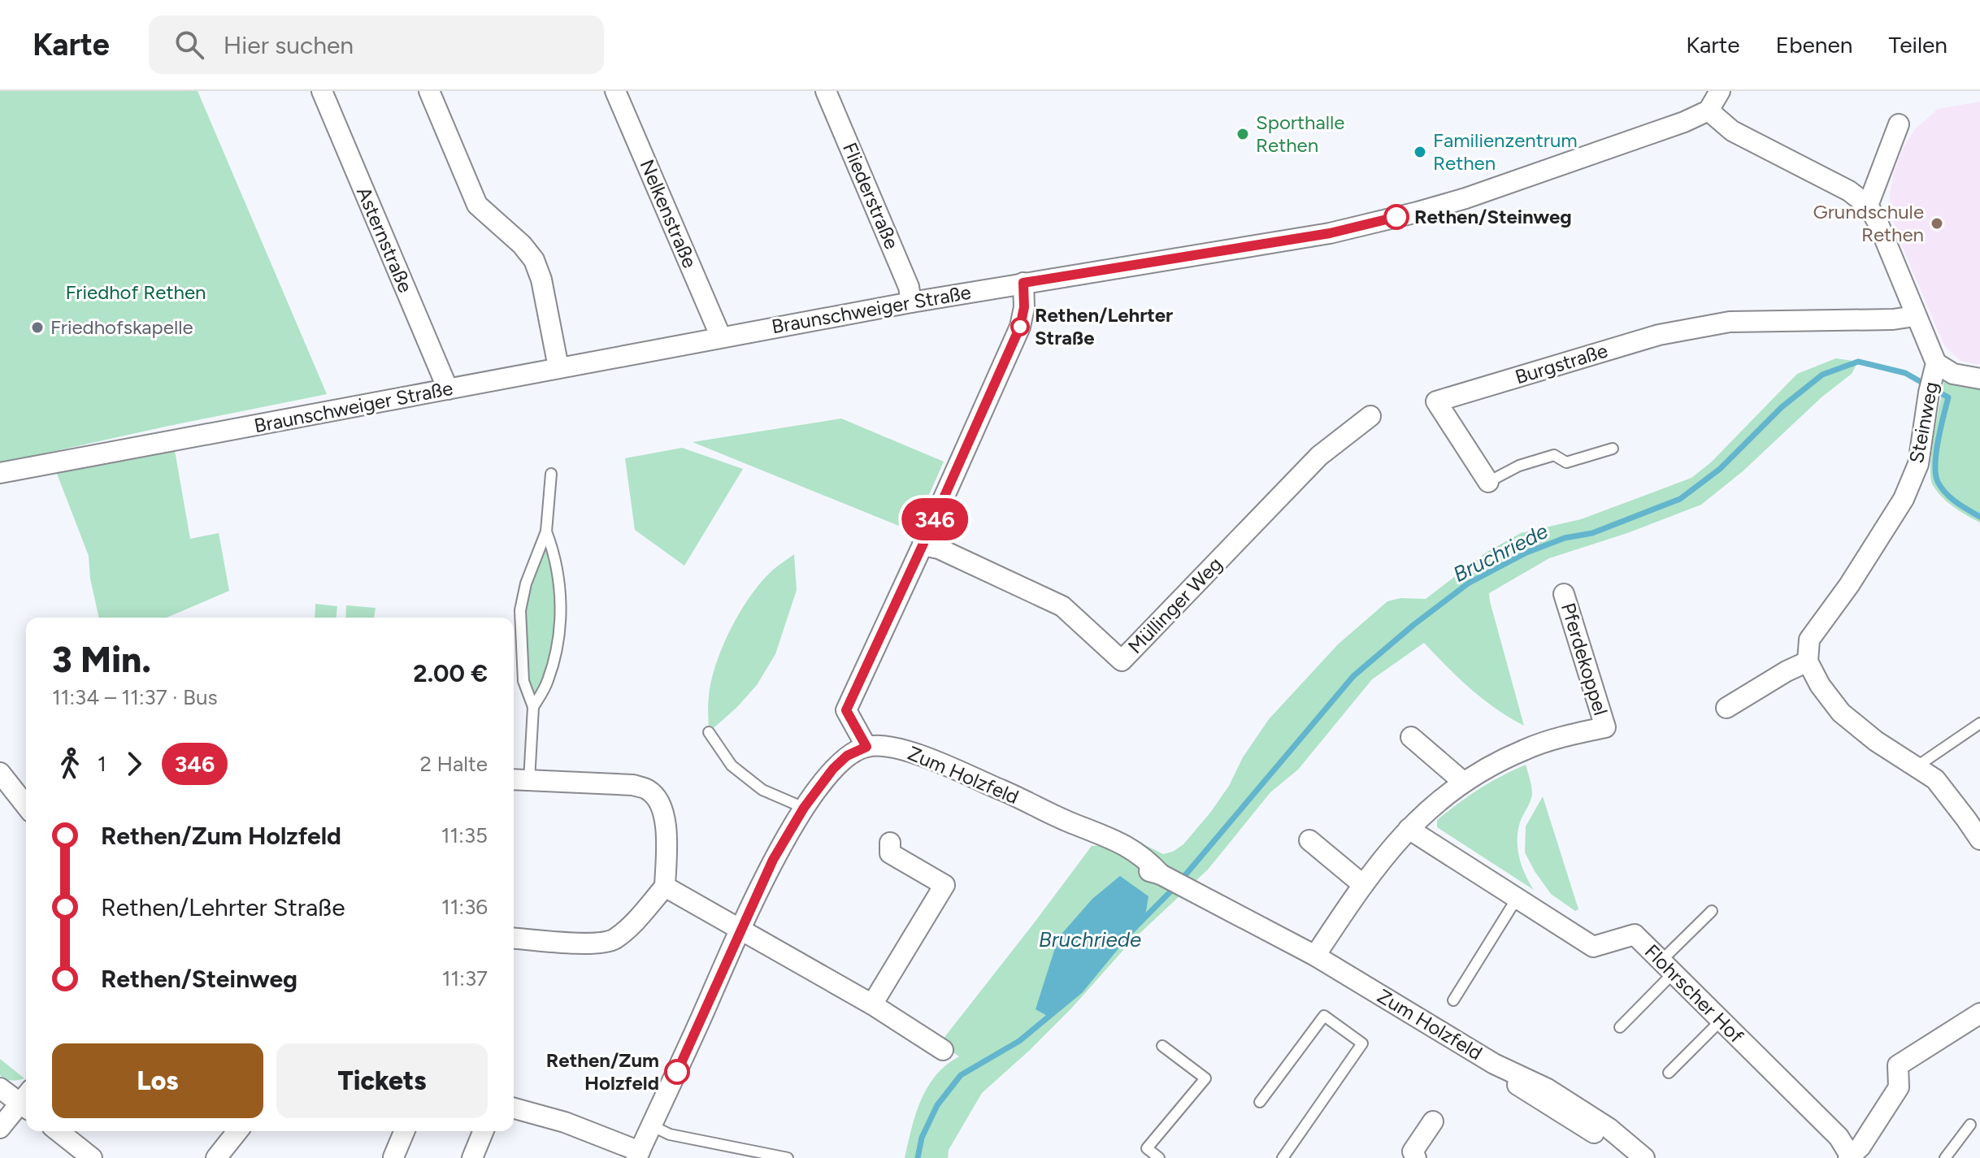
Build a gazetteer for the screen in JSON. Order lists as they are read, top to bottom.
{
  "streets": {
    "street": [
      "Fliederstraße",
      "Nelkenstraße",
      "Asternstraße",
      "Braunschweiger Straße",
      "Burgstraße",
      "Steinweg",
      "Müllinger Weg",
      "Pferdekoppel",
      "Zum Holzfeld",
      "Flohrscher Hof"
    ]
  },
  "crossings": [
    ["Fliederstraße", "Braunschweiger Straße"],
    ["Nelkenstraße", "Braunschweiger Straße"],
    ["Asternstraße", "Braunschweiger Straße"],
    ["Braunschweiger Straße", "Steinweg"],
    ["Burgstraße", "Steinweg"],
    ["Pferdekoppel", "Zum Holzfeld"],
    ["Pferdekoppel", "Flohrscher Hof"]
  ],
  "water": ["Bruchriede"],
  "parks": ["Friedhof Rethen"],
  "places": [
    "Sporthalle Rethen",
    "Familienzentrum Rethen",
    "Rethen/Steinweg",
    "Grundschule Rethen",
    "Rethen/Lehrter Straße",
    "Friedhofskapelle",
    "Rethen/Zum Holzfeld"
  ],
  "lines": ["bus line 346"],
  "page": {
    "header": "Karte",
    "search": "Hier suchen",
    "nav": ["Karte", "Ebenen", "Teilen"],
    "on_map": "346",
    "heading": ["3 Min.", "11:34 – 11:37 · Bus", "2.00 €"],
    "legs": ["1", "346", "2 Halte"],
    "list": [
      {
        "name": "Rethen/Zum Holzfeld",
        "value": "11:35"
      },
      {
        "name": "Rethen/Lehrter Straße",
        "value": "11:36"
      },
      {
        "name": "Rethen/Steinweg",
        "value": "11:37"
      }
    ],
    "buttons": ["Los", "Tickets"]
  }
}
